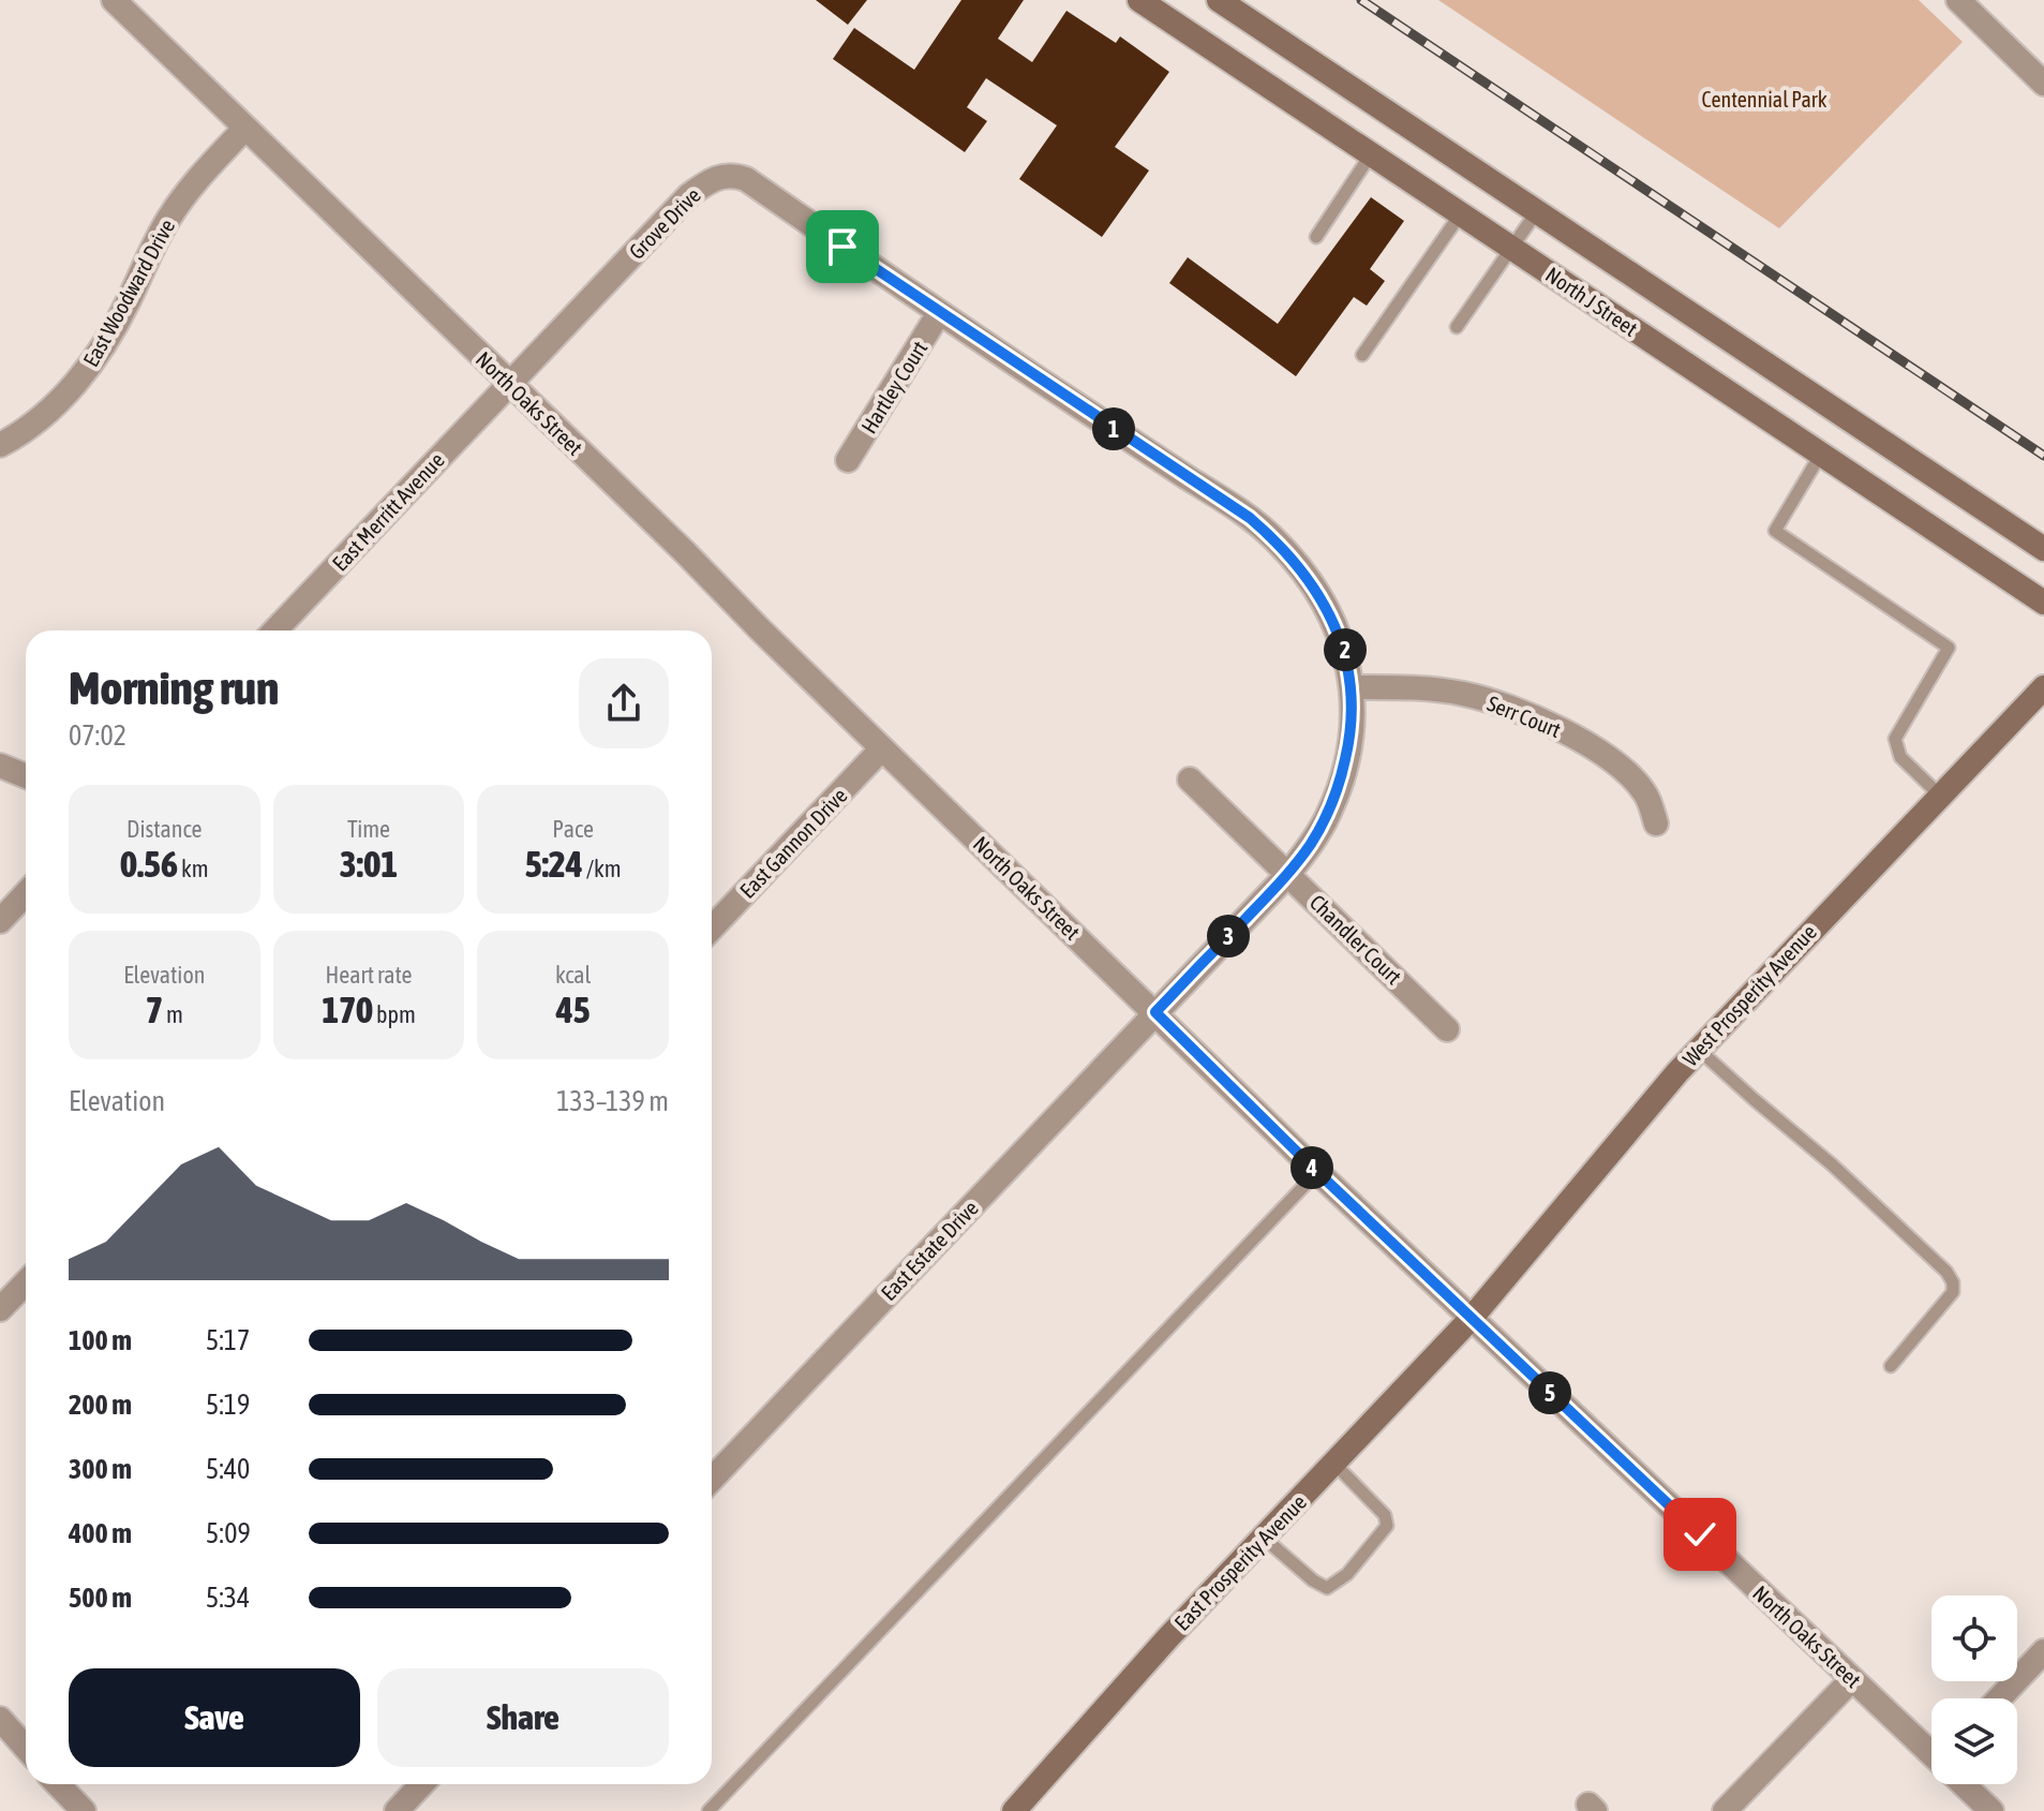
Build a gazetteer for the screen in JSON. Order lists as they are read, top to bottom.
{
  "streets": {
    "main road": ["North J Street", "West Prosperity Avenue", "East Prosperity Avenue"],
    "street": [
      "Grove Drive",
      "East Woodward Drive",
      "Hartley Court",
      "North Oaks Street",
      "East Merritt Avenue",
      "Serr Court",
      "East Gannon Drive",
      "Chandler Court",
      "East Estate Drive"
    ]
  },
  "crossings": [
    ["Grove Drive", "Hartley Court"],
    ["Grove Drive", "North Oaks Street"],
    ["Grove Drive", "East Merritt Avenue"],
    ["Grove Drive", "Serr Court"],
    ["Grove Drive", "Chandler Court"],
    ["Grove Drive", "East Estate Drive"],
    ["East Woodward Drive", "North Oaks Street"],
    ["North Oaks Street", "East Merritt Avenue"],
    ["North Oaks Street", "East Gannon Drive"],
    ["North Oaks Street", "West Prosperity Avenue"],
    ["North Oaks Street", "East Estate Drive"],
    ["North Oaks Street", "East Prosperity Avenue"],
    ["West Prosperity Avenue", "East Prosperity Avenue"]
  ],
  "parks": ["Centennial Park"],
  "page": {
    "pins": [
      "1",
      "2",
      "3",
      "4",
      "5"
    ],
    "heading": ["Morning run", "07:02"],
    "stats": [
      ["Distance", "0.56 km"],
      ["Time", "3:01"],
      ["Pace", "5:24 /km"],
      ["Elevation", "7 m"],
      ["Heart rate", "170 bpm"],
      ["kcal", "45"]
    ],
    "chart": ["Elevation", "133–139 m"],
    "list": [
      {
        "name": "100 m",
        "note": "5:17"
      },
      {
        "name": "200 m",
        "note": "5:19"
      },
      {
        "name": "300 m",
        "note": "5:40"
      },
      {
        "name": "400 m",
        "note": "5:09"
      },
      {
        "name": "500 m",
        "note": "5:34"
      }
    ],
    "buttons": ["Save", "Share"]
  }
}
